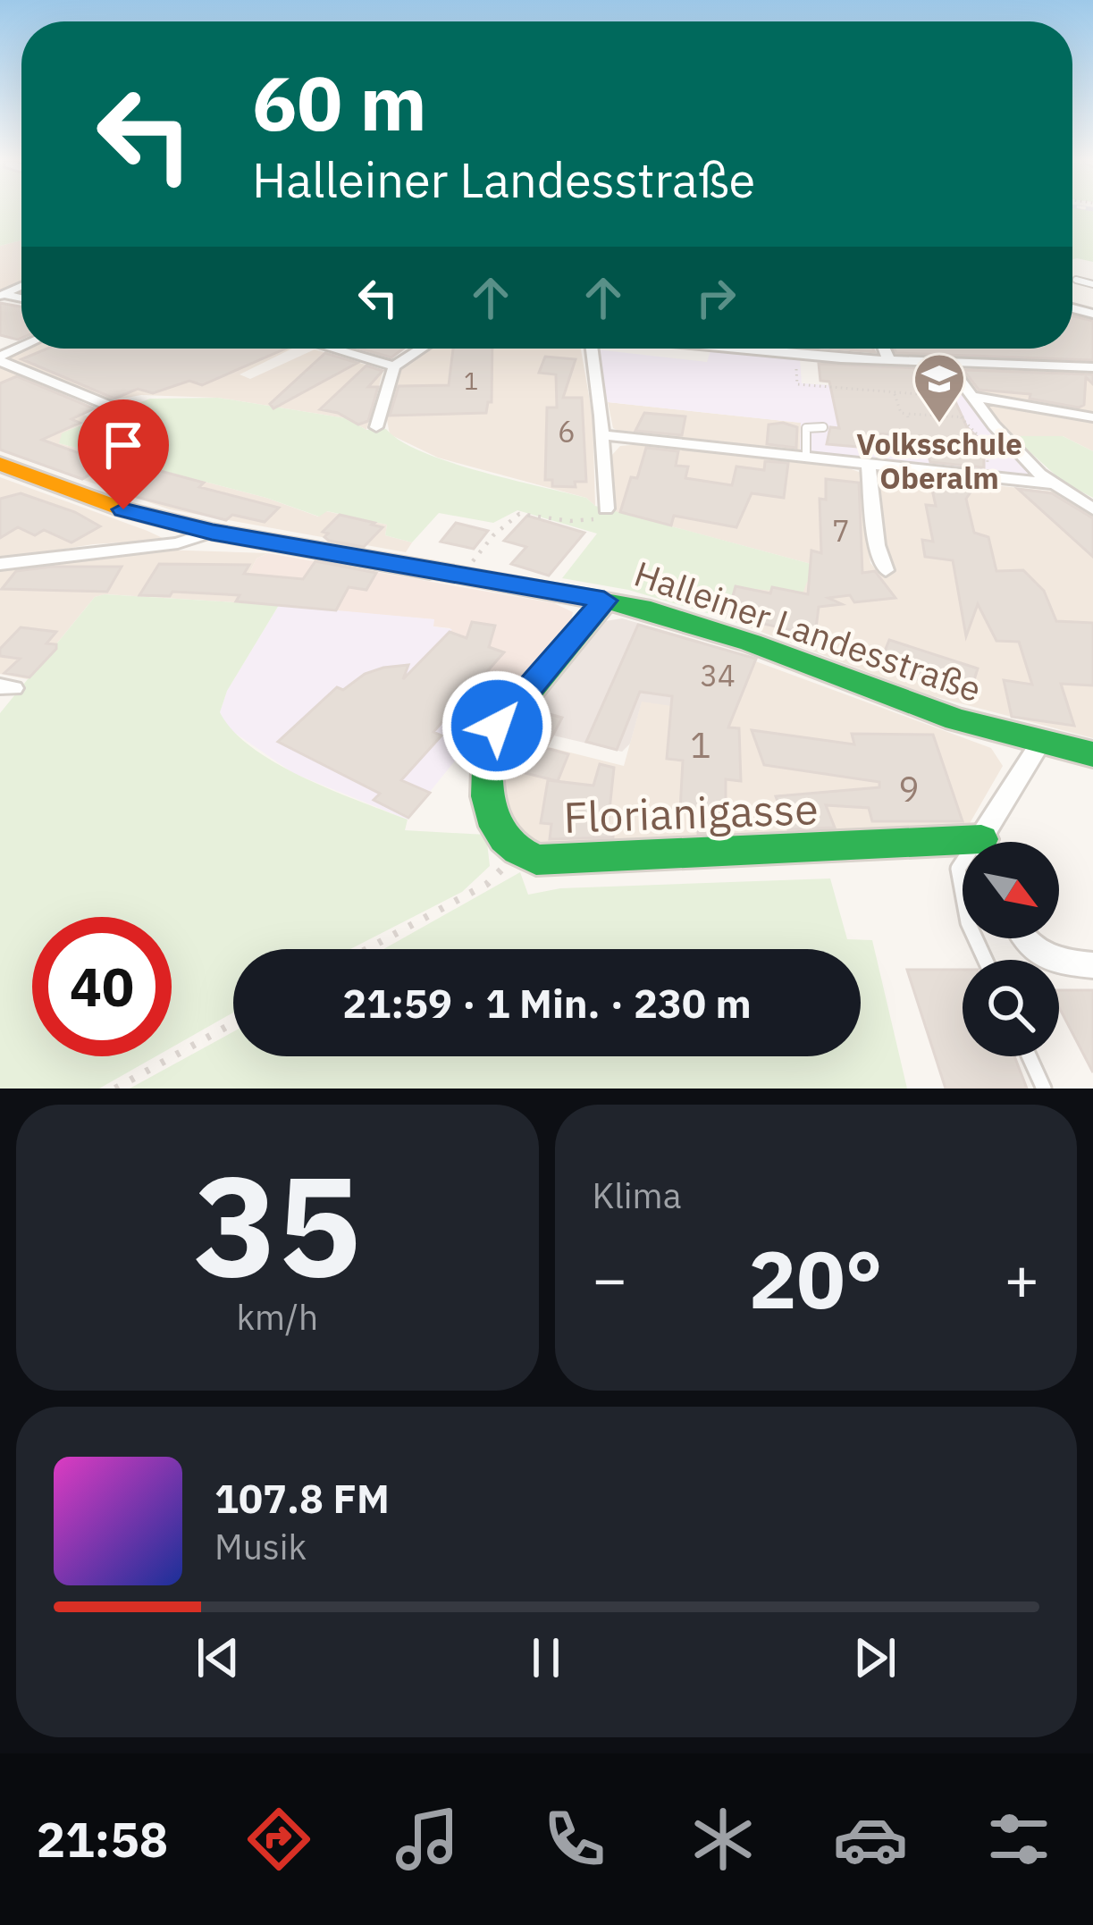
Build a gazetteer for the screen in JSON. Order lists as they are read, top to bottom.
{
  "streets": {
    "main road": ["Halleiner Landesstraße", "Florianigasse"]
  },
  "crossings": [
    ["Halleiner Landesstraße", "Florianigasse"]
  ],
  "places": {
    "school or university": ["Volksschule Oberalm"]
  },
  "house_numbers": [
    "1",
    "6",
    "7",
    "34",
    "1",
    "9"
  ],
  "north": "bottom right",
  "page": {
    "turn": ["60 m", "Halleiner Landesstraße"],
    "limit": "40",
    "trip": "21:59 · 1 Min. · 230 m",
    "tile": [
      ["35", "km/h"],
      "Klima"
    ],
    "heat": ["−", "20°", "+"],
    "song": ["107.8 FM", "Musik"],
    "tabs": "21:58"
  }
}
